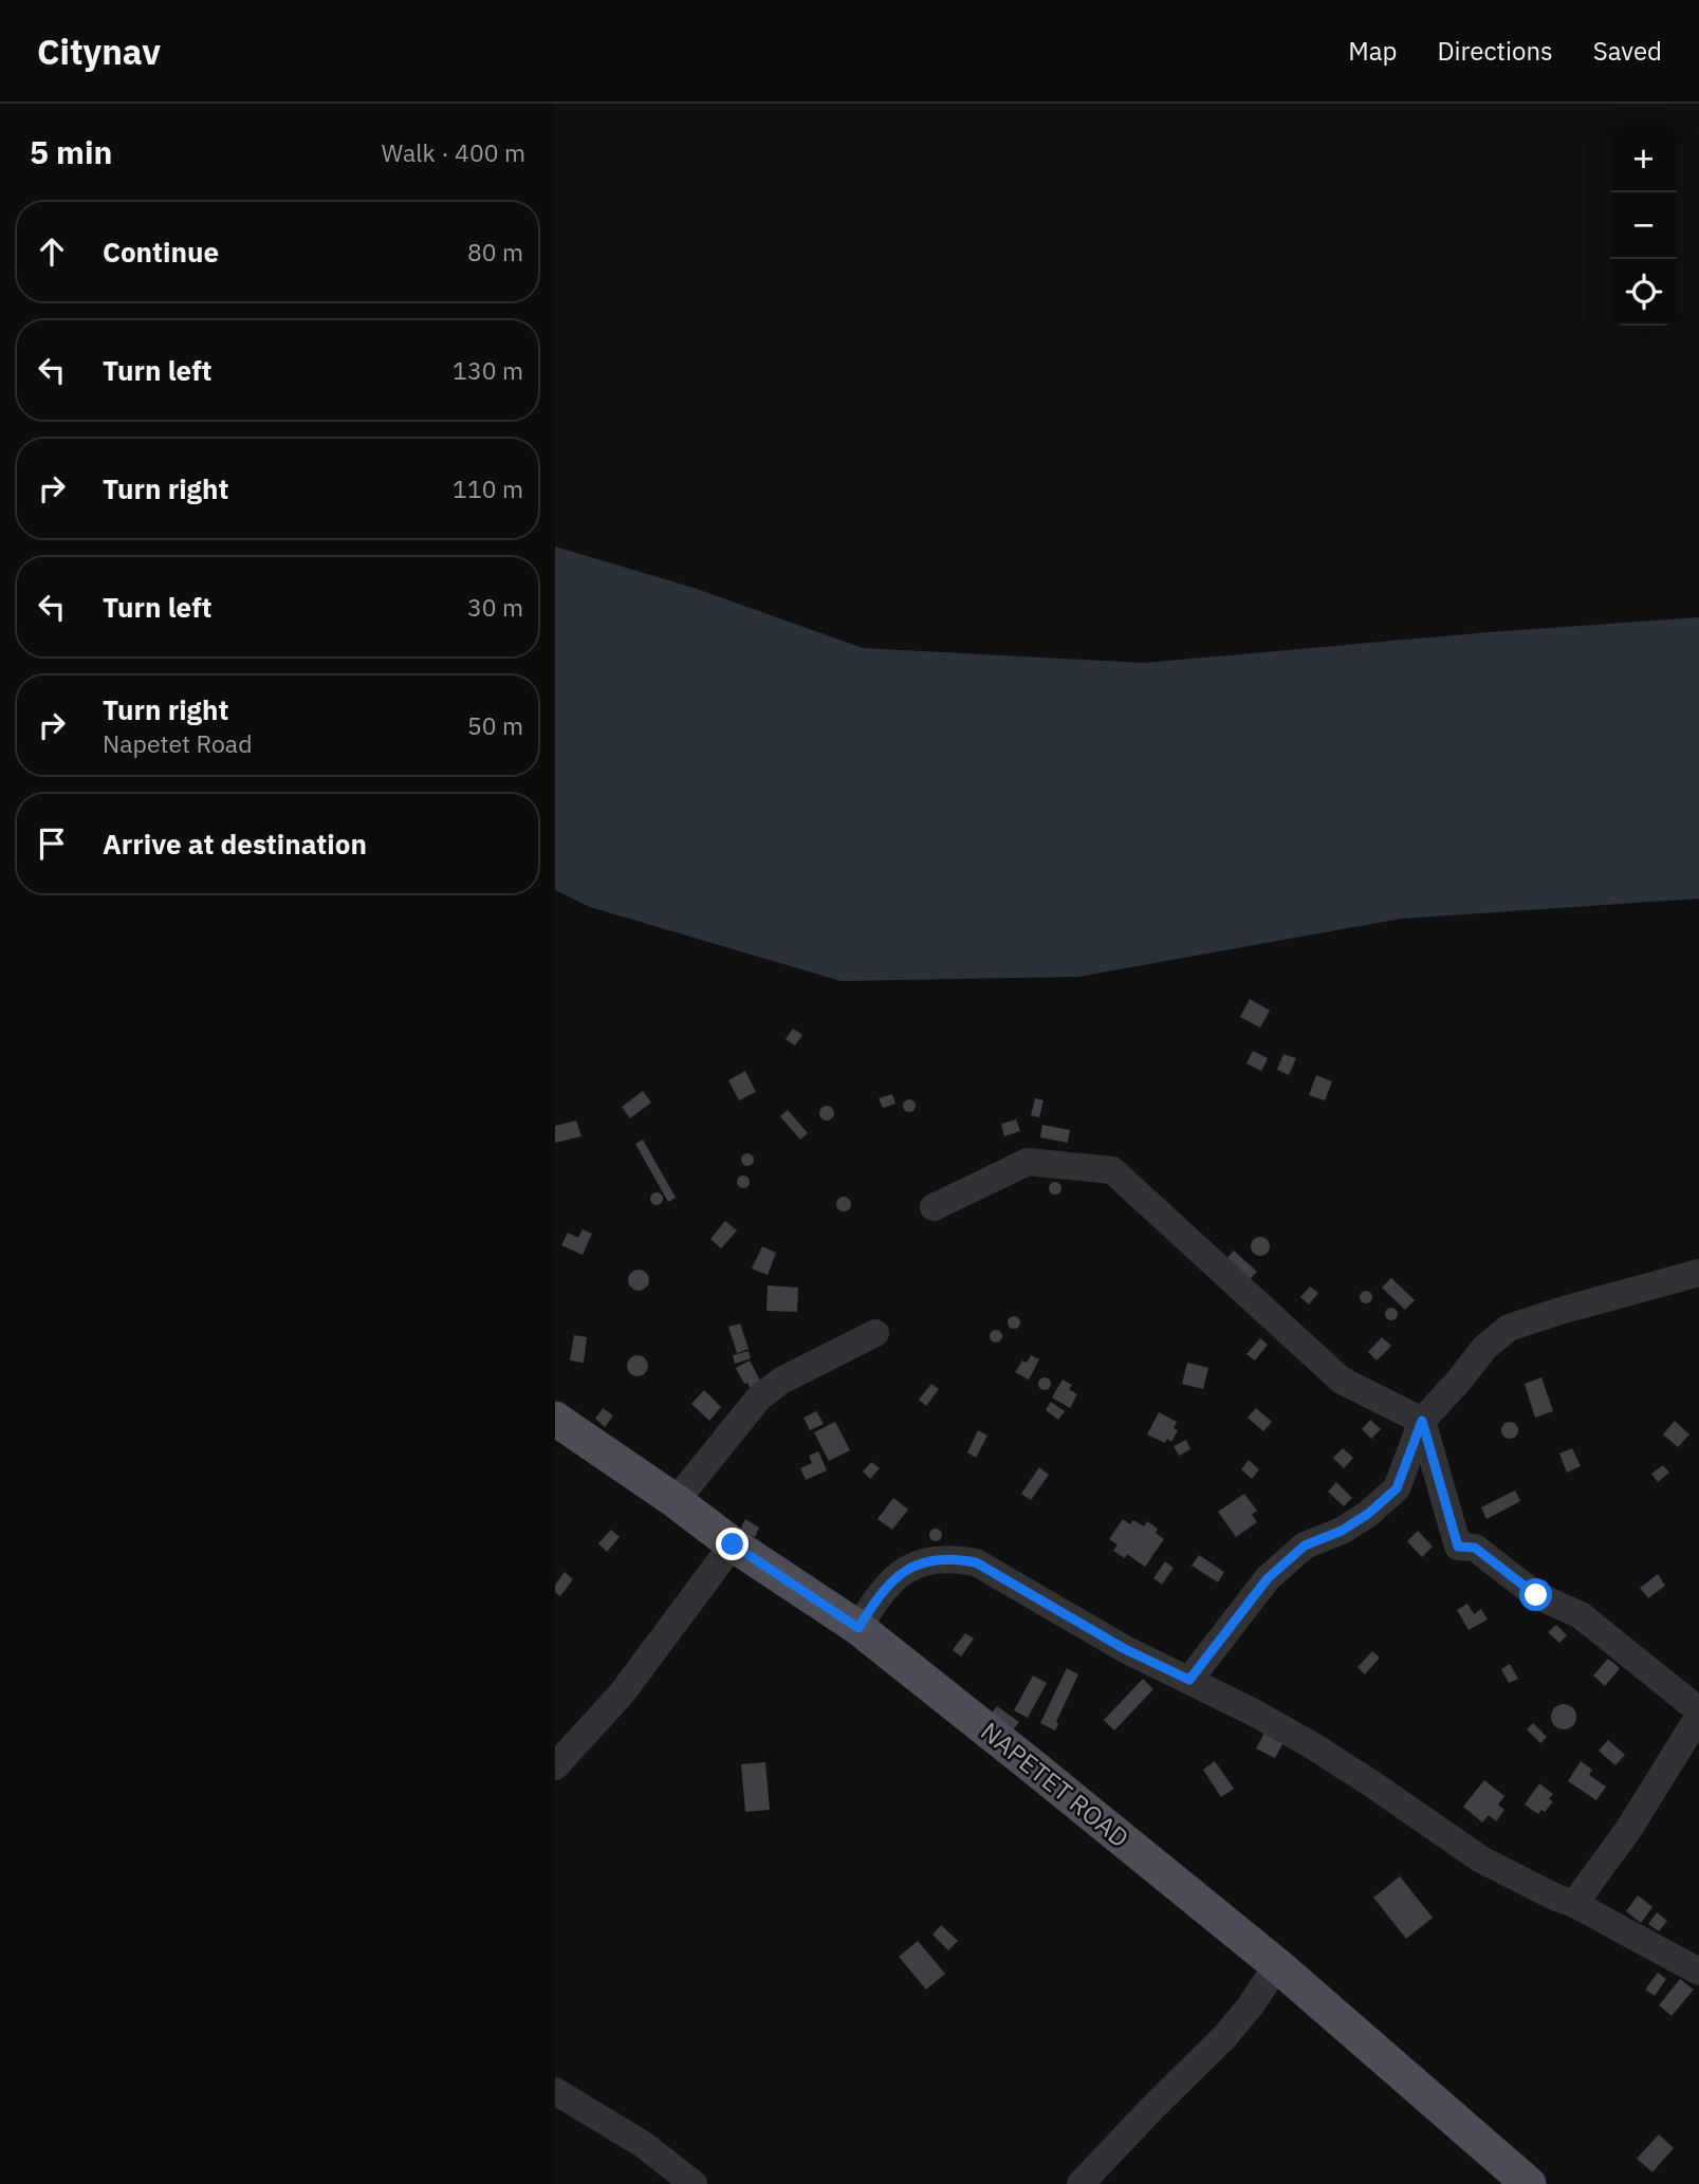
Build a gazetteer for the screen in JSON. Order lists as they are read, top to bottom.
{
  "streets": {
    "main road": ["NAPETET ROAD"]
  },
  "page": {
    "header": "Citynav",
    "nav": ["Map", "Directions", "Saved"],
    "heading": ["5 min", "Walk · 400 m"],
    "map_buttons": ["+", "−"],
    "list": [
      ["Continue", "80 m"],
      ["Turn left", "130 m"],
      ["Turn right", "110 m"],
      ["Turn left", "30 m"],
      ["Turn right", "Napetet Road", "50 m"],
      "Arrive at destination"
    ]
  }
}
